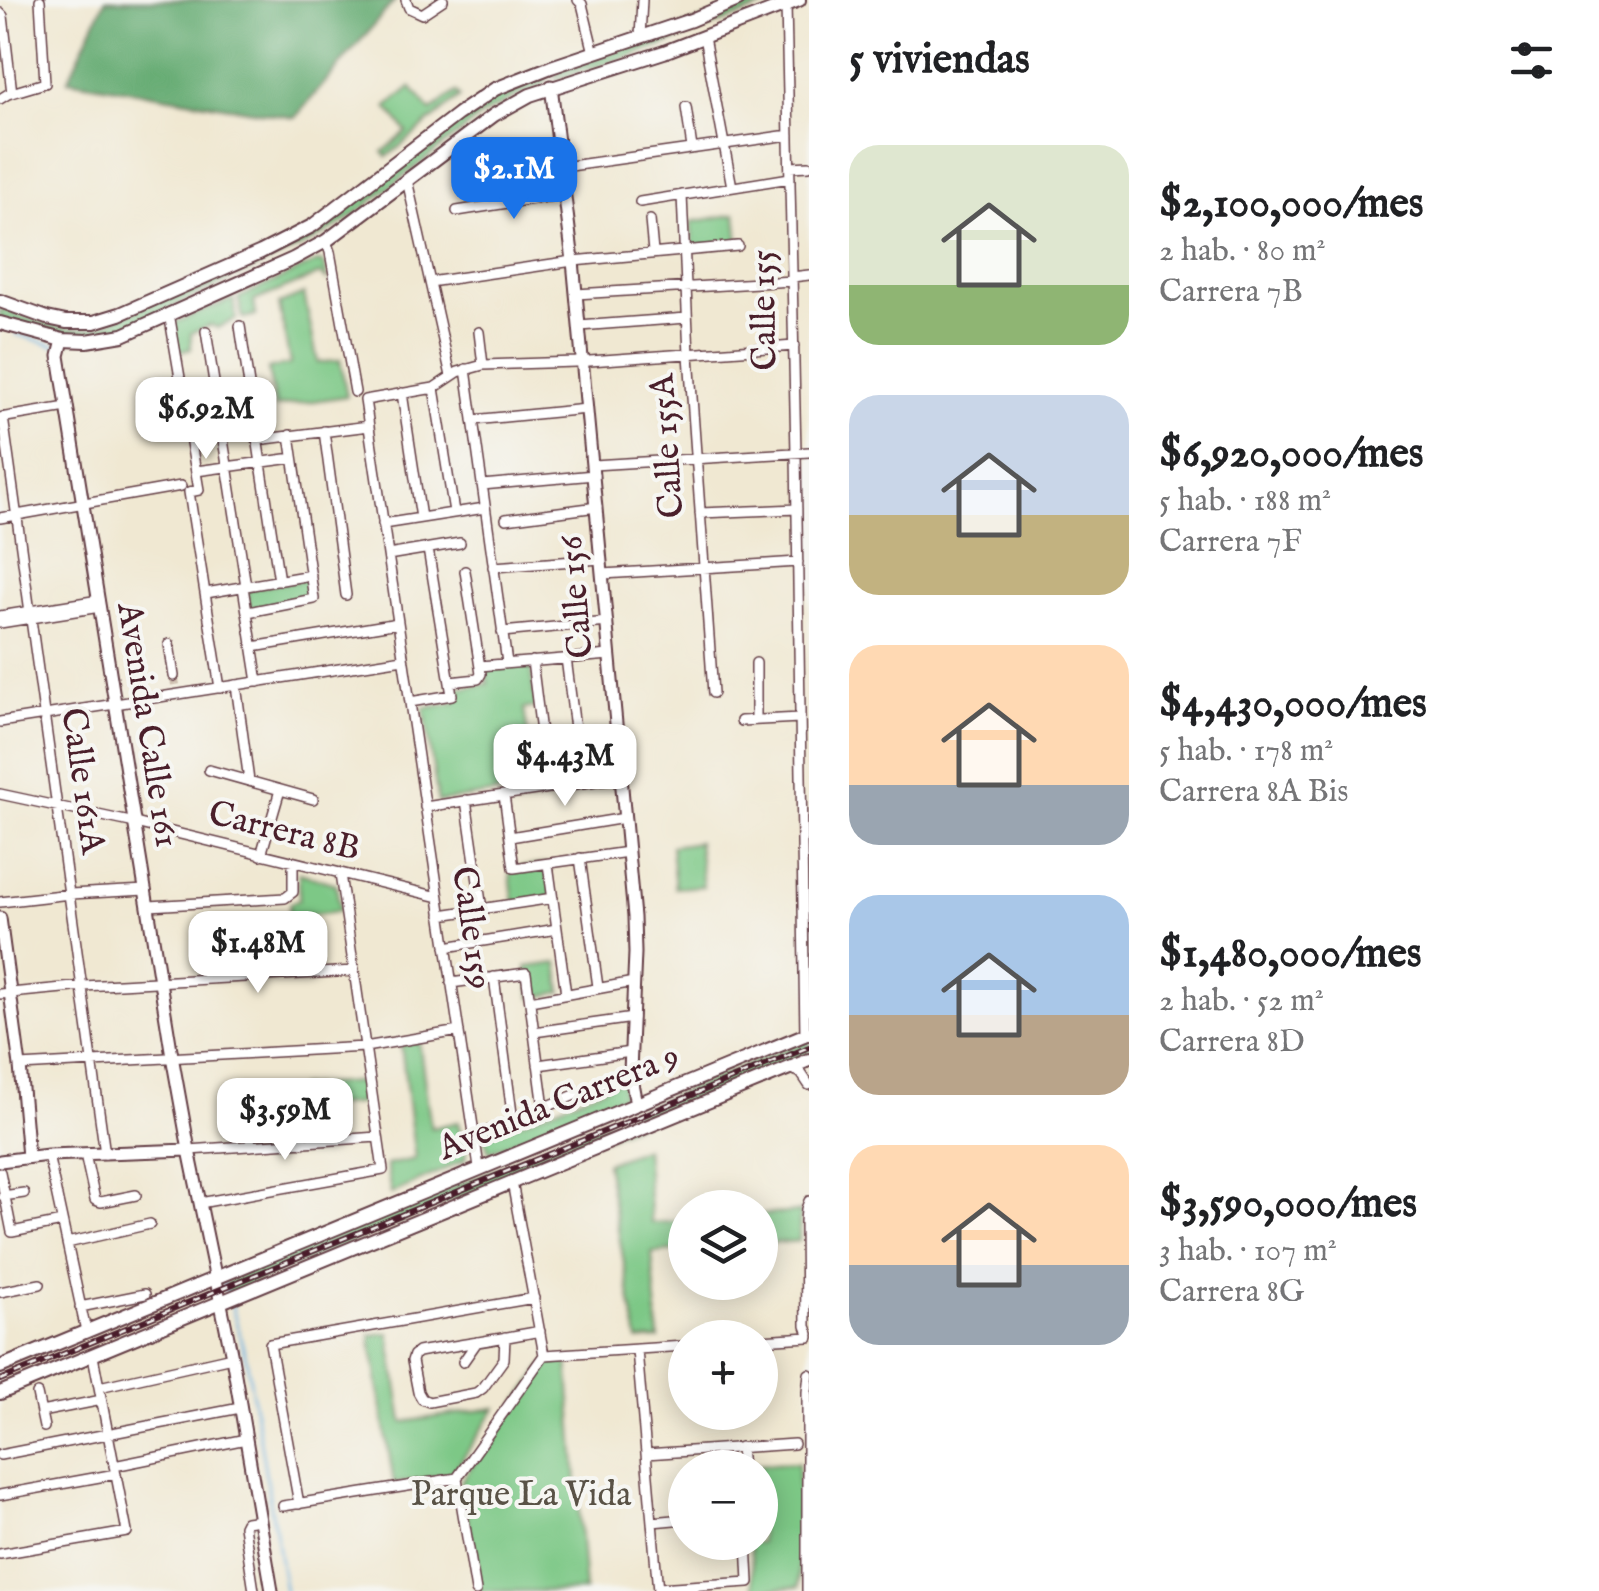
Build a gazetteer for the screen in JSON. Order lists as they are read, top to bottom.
{
  "streets": {
    "main road": ["Avenida Carrera 9"],
    "street": [
      "Calle 155",
      "Calle 155A",
      "Calle 156",
      "Avenida Calle 161",
      "Calle 161A",
      "Carrera 8B",
      "Calle 159"
    ]
  },
  "crossings": [
    ["Calle 155", "Avenida Carrera 9"],
    ["Calle 156", "Avenida Carrera 9"],
    ["Avenida Calle 161", "Carrera 8B"],
    ["Avenida Calle 161", "Avenida Carrera 9"],
    ["Calle 161A", "Carrera 8B"],
    ["Carrera 8B", "Calle 159"],
    ["Calle 159", "Avenida Carrera 9"]
  ],
  "parks": ["Parque La Vida"],
  "page": {
    "heading": "5 viviendas",
    "list": [
      {
        "name": "$2,100,000/mes",
        "note": "2 hab. · 80 m² · Carrera 7B"
      },
      {
        "name": "$6,920,000/mes",
        "note": "5 hab. · 188 m² · Carrera 7F"
      },
      {
        "name": "$4,430,000/mes",
        "note": "5 hab. · 178 m² · Carrera 8A Bis"
      },
      {
        "name": "$1,480,000/mes",
        "note": "2 hab. · 52 m² · Carrera 8D"
      },
      {
        "name": "$3,590,000/mes",
        "note": "3 hab. · 107 m² · Carrera 8G"
      }
    ],
    "price": [
      "$2.1M",
      "$6.92M",
      "$4.43M",
      "$1.48M",
      "$3.59M"
    ],
    "map_buttons": ["+", "−"]
  }
}
